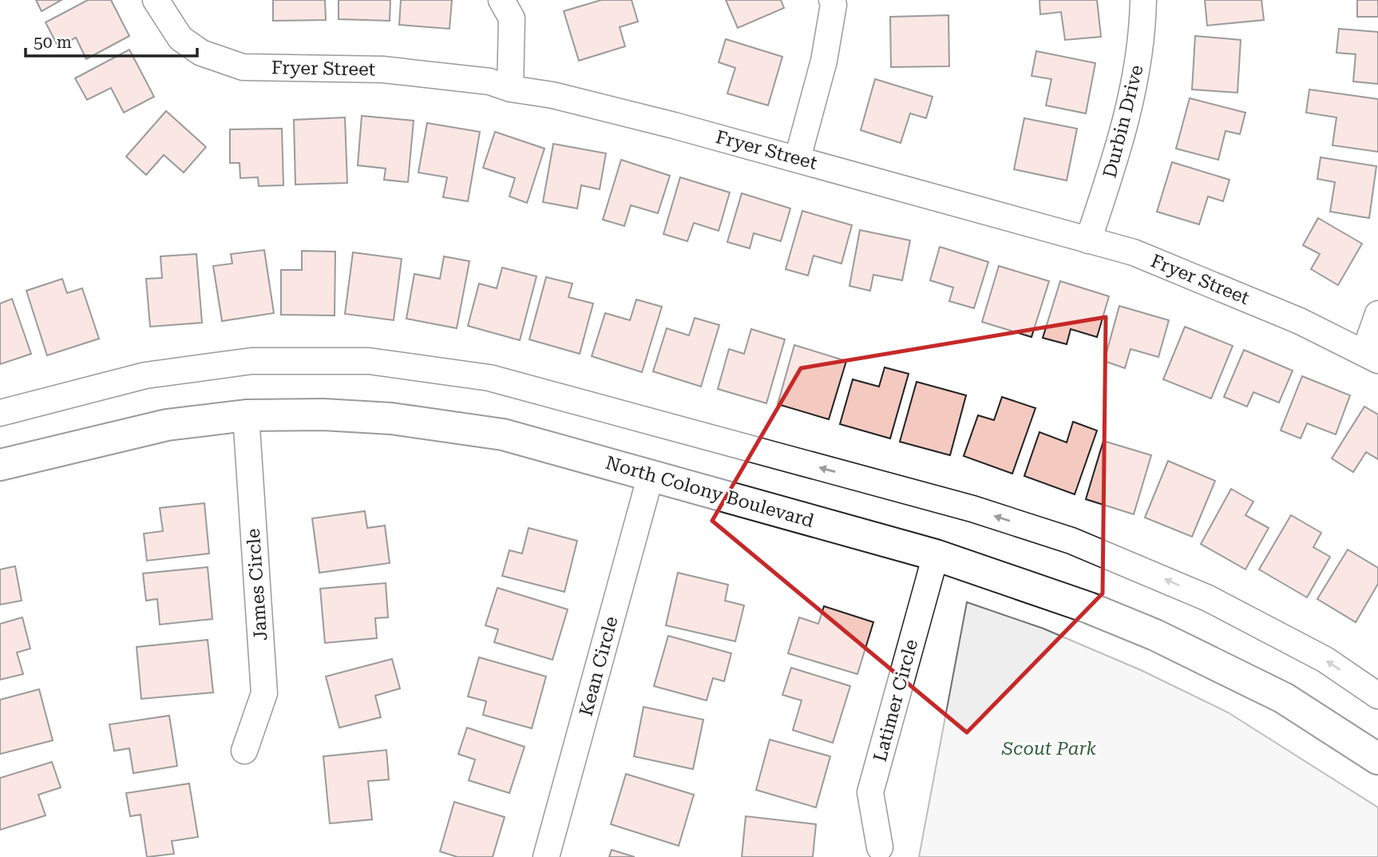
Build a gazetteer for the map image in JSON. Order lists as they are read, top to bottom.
{
  "streets": {
    "main road": ["North Colony Boulevard"],
    "street": [
      "Fryer Street",
      "Durbin Drive",
      "James Circle",
      "Kean Circle",
      "Latimer Circle"
    ]
  },
  "crossings": [
    ["Fryer Street", "Durbin Drive"],
    ["North Colony Boulevard", "James Circle"],
    ["North Colony Boulevard", "Kean Circle"],
    ["North Colony Boulevard", "Latimer Circle"]
  ],
  "parks": ["Scout Park"],
  "scale_bar": "50 m"
}
